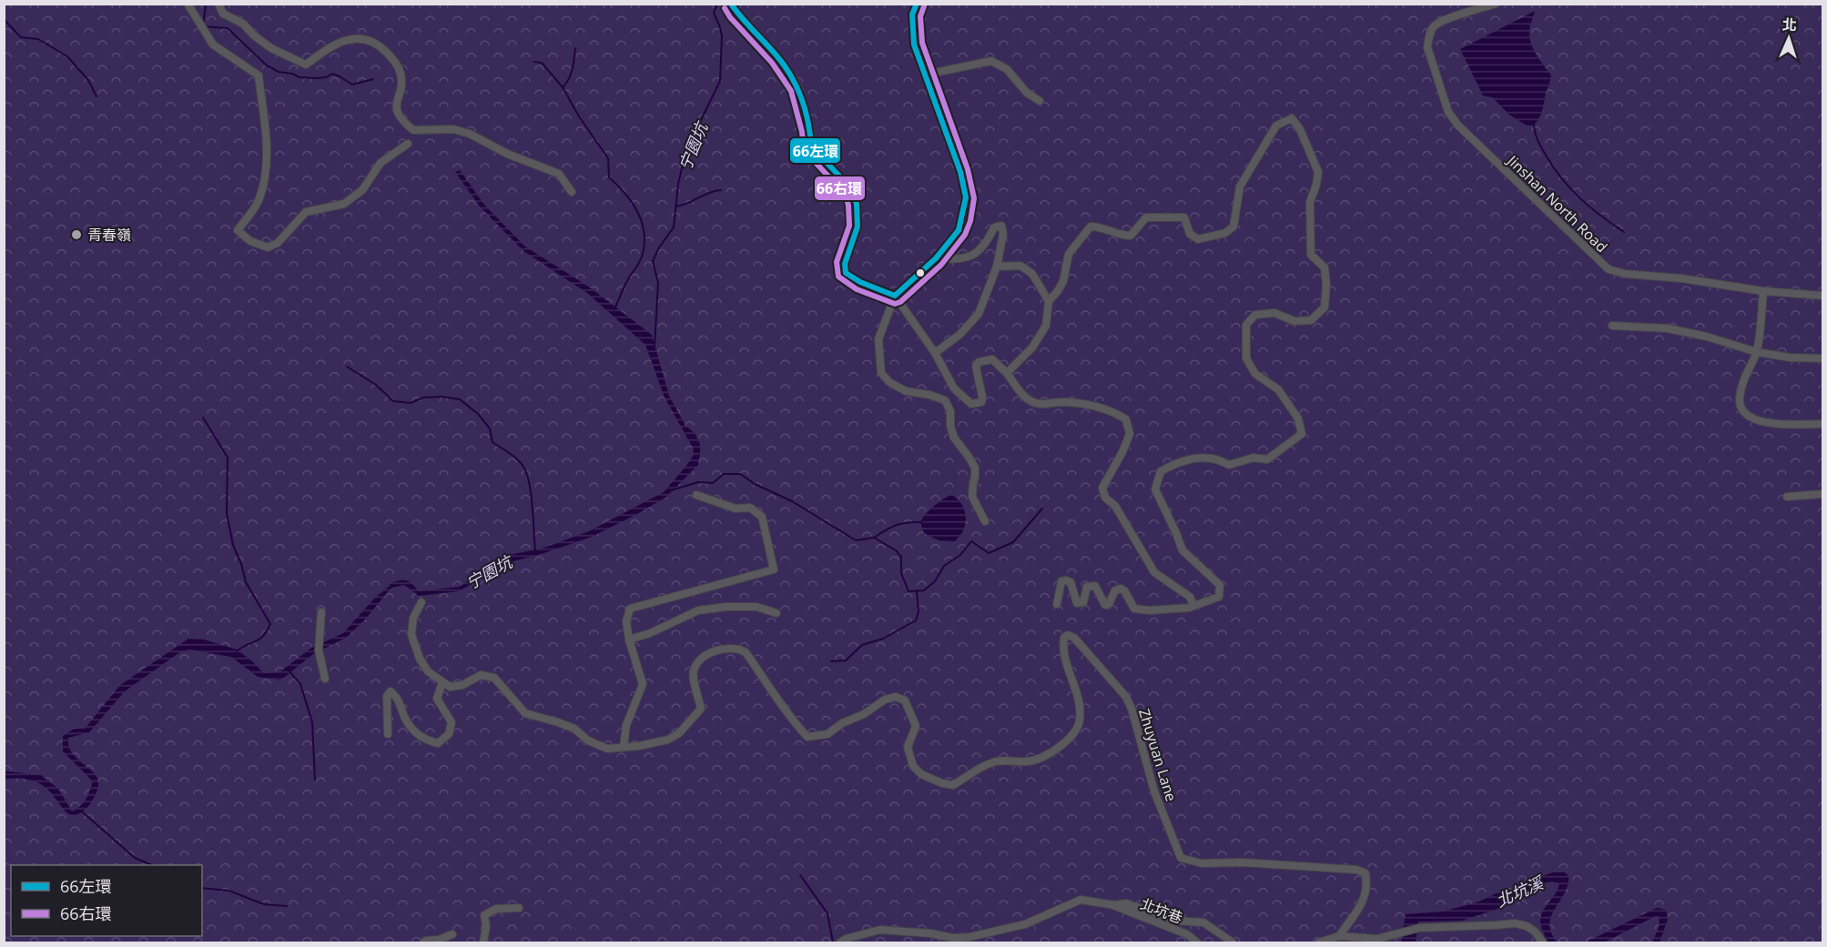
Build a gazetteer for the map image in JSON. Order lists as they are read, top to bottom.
{
  "streets": {
    "street": ["Jinshan North Road", "Zhuyuan Lane", "北坑巷"]
  },
  "water": ["宁園坑", "北坑溪"],
  "places": ["青春嶺"],
  "lines": ["transit line 66左環", "transit line 66右環"],
  "legend": ["66左環", "66右環"],
  "north": "top"
}
